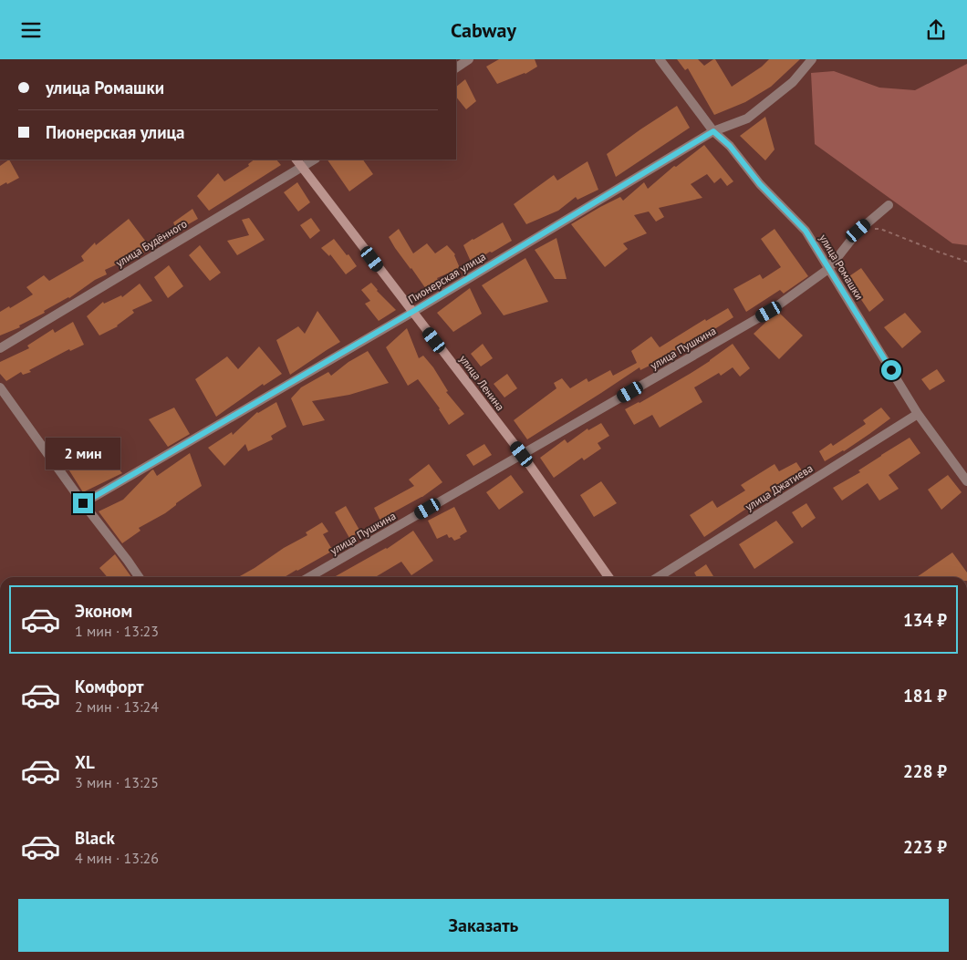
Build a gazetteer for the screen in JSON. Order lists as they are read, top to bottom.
{
  "streets": {
    "street": [
      "улица Будённого",
      "улица Ромашки",
      "Пионерская улица",
      "улица Пушкина",
      "улица Ленина",
      "улица Джатиева"
    ]
  },
  "crossings": [
    ["улица Будённого", "улица Ленина"],
    ["улица Ромашки", "Пионерская улица"],
    ["улица Ромашки", "улица Пушкина"],
    ["улица Ромашки", "улица Джатиева"],
    ["Пионерская улица", "улица Ленина"],
    ["улица Пушкина", "улица Ленина"]
  ],
  "page": {
    "header": "Cabway",
    "banner": ["улица Ромашки", "Пионерская улица"],
    "bubble": "2 мин",
    "list": [
      {
        "name": "Эконом",
        "note": "1 мин · 13:23",
        "value": "134 ₽"
      },
      {
        "name": "Комфорт",
        "note": "2 мин · 13:24",
        "value": "181 ₽"
      },
      {
        "name": "XL",
        "note": "3 мин · 13:25",
        "value": "228 ₽"
      },
      {
        "name": "Black",
        "note": "4 мин · 13:26",
        "value": "223 ₽"
      }
    ],
    "buttons": "Заказать"
  }
}
